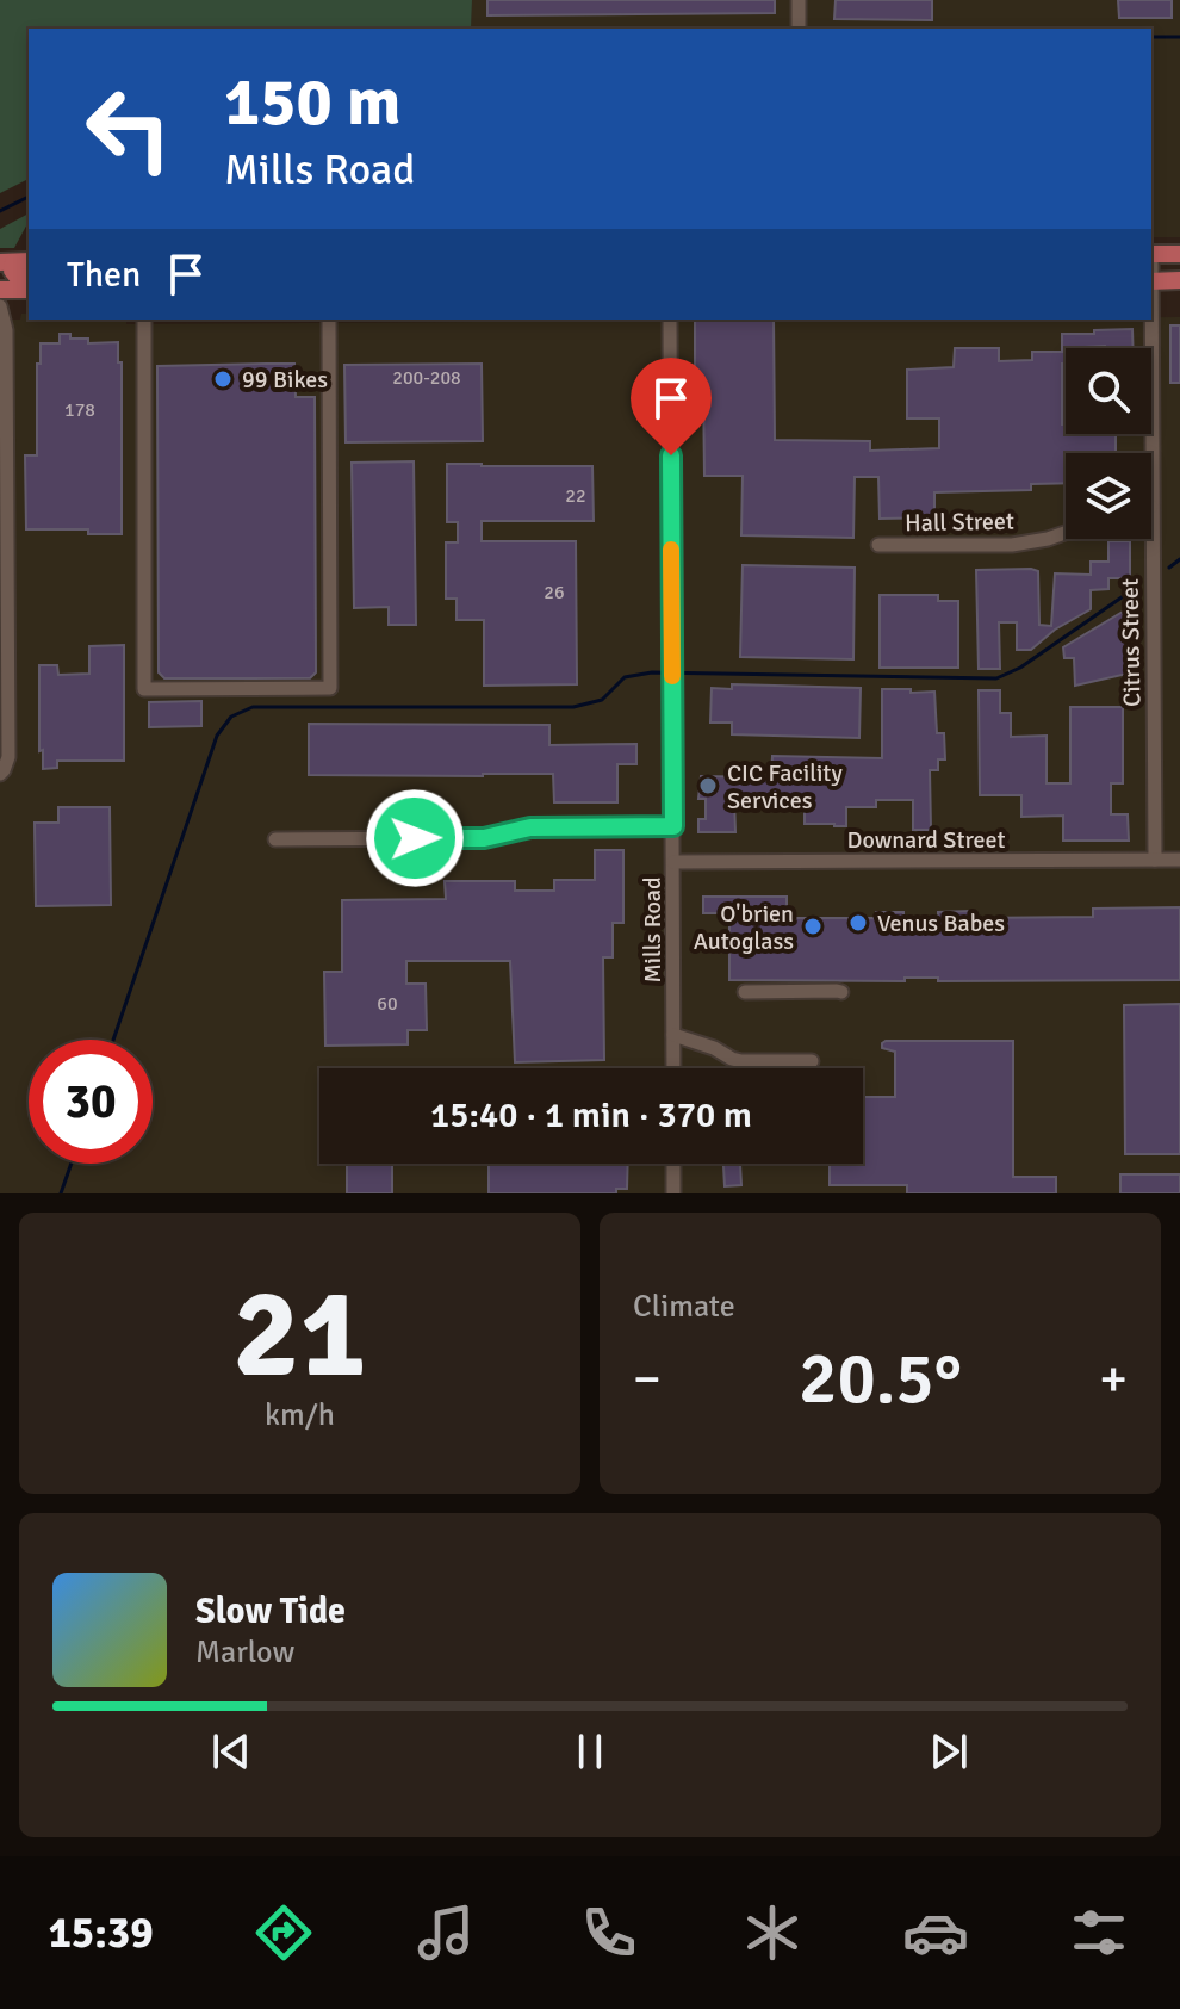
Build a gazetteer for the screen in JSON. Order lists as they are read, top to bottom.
{
  "streets": {
    "street": [
      "Hall Street",
      "Citrus Street",
      "Downard Street",
      "Mills Road"
    ]
  },
  "crossings": [
    ["Citrus Street", "Downard Street"],
    ["Downard Street", "Mills Road"]
  ],
  "places": [
    "99 Bikes",
    "CIC Facility Services",
    "Venus Babes",
    "O'brien Autoglass"
  ],
  "house_numbers": [
    "200-208",
    "178",
    "22",
    "26",
    "60"
  ],
  "page": {
    "turn": ["150 m", "Mills Road"],
    "then": "Then",
    "limit": "30",
    "trip": "15:40 · 1 min · 370 m",
    "tile": [
      ["21", "km/h"],
      "Climate"
    ],
    "heat": ["−", "20.5°", "+"],
    "song": ["Slow Tide", "Marlow"],
    "tabs": "15:39"
  }
}
